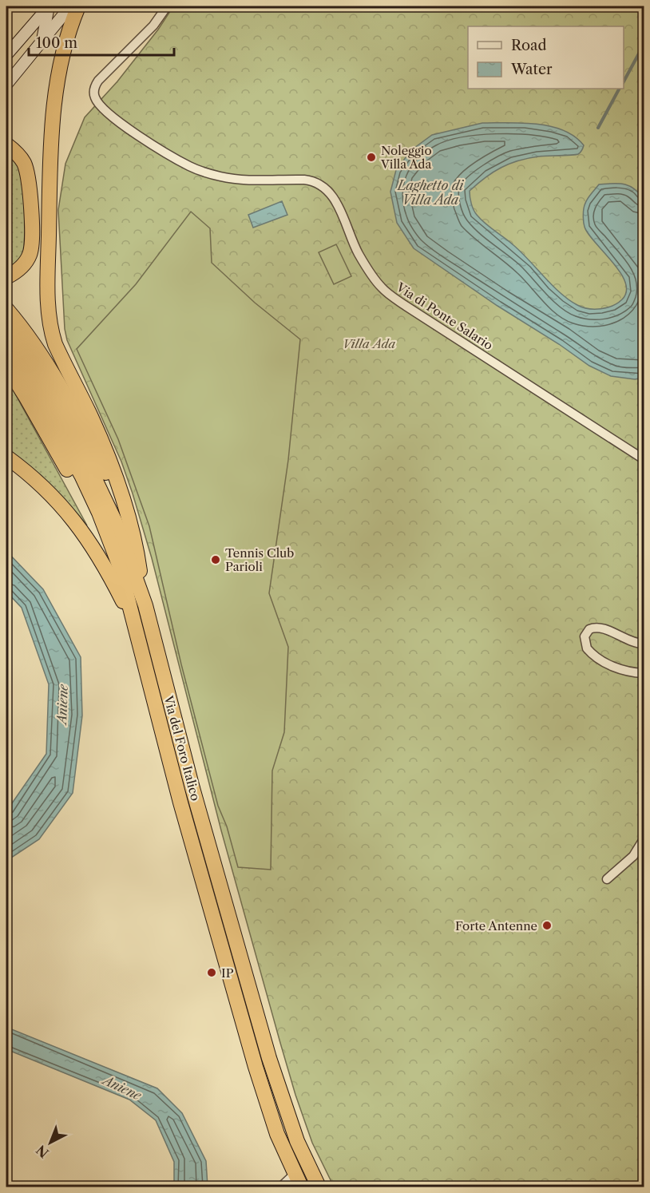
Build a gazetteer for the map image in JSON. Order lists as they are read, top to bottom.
{
  "streets": {
    "highway": ["Via del Foro Italico"],
    "street": ["Via di Ponte Salario"]
  },
  "water": ["Laghetto di Villa Ada", "Aniene"],
  "parks": ["Villa Ada"],
  "places": [
    "Noleggio Villa Ada",
    "Tennis Club Parioli",
    "Forte Antenne",
    "IP"
  ],
  "legend": ["Road", "Water"],
  "scale_bar": "100 m",
  "north": "bottom left"
}
